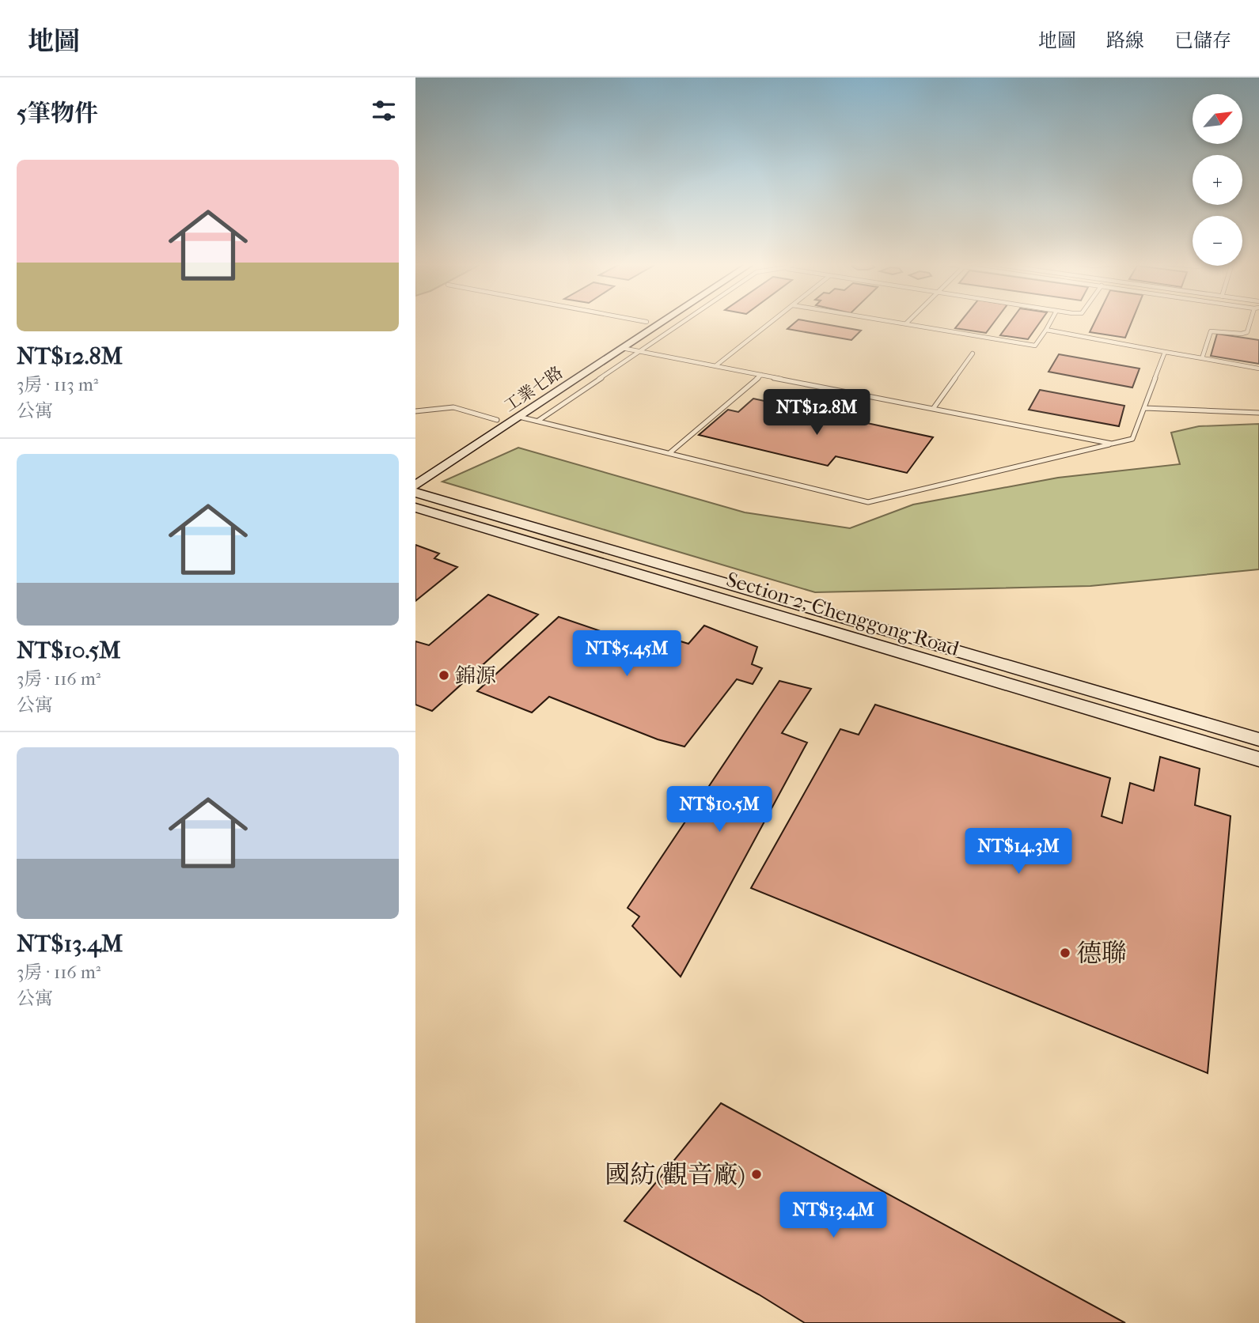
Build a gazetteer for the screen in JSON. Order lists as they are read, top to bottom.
{
  "streets": {
    "street": ["工業七路", "Section 2, Chenggong Road"]
  },
  "places": ["錦源", "德聯", "國紡(觀音廠)"],
  "north": "top right",
  "page": {
    "header": "地圖",
    "nav": ["地圖", "路線", "已儲存"],
    "heading": "5筆物件",
    "map_buttons": ["+", "−"],
    "list": [
      {
        "name": "NT$12.8M",
        "note": "3房 · 113 m² · 公寓"
      },
      {
        "name": "NT$10.5M",
        "note": "3房 · 116 m² · 公寓"
      },
      {
        "name": "NT$13.4M",
        "note": "3房 · 116 m² · 公寓"
      }
    ],
    "price": [
      "NT$12.8M",
      "NT$5.45M",
      "NT$10.5M",
      "NT$14.3M",
      "NT$13.4M"
    ]
  }
}
